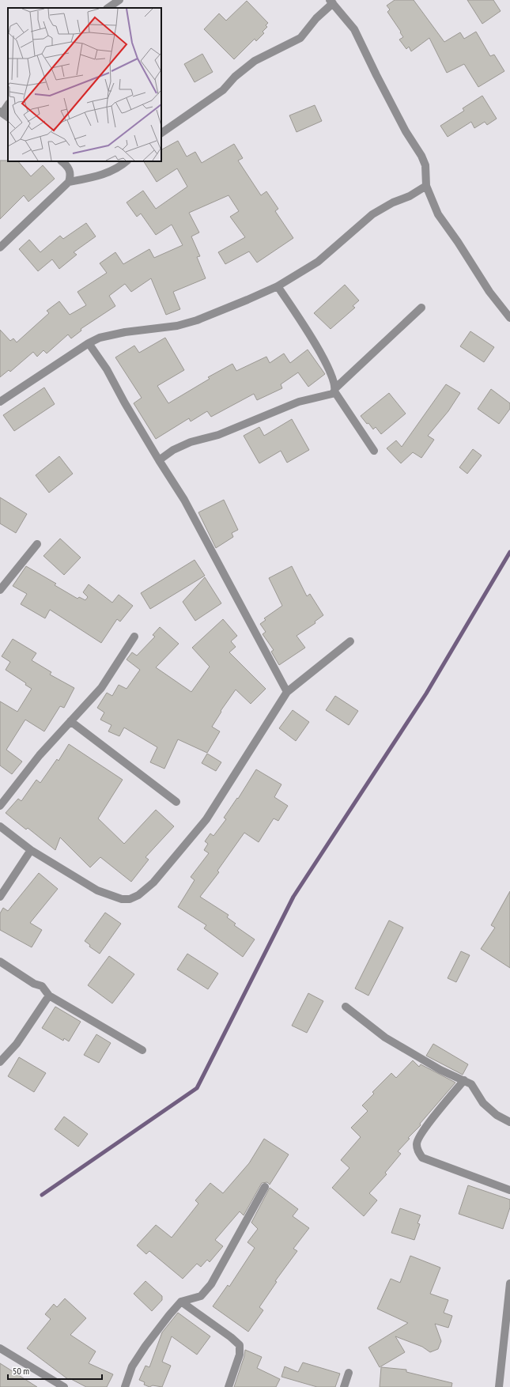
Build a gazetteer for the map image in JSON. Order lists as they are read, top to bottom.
{
  "scale_bar": "50 m"
}
